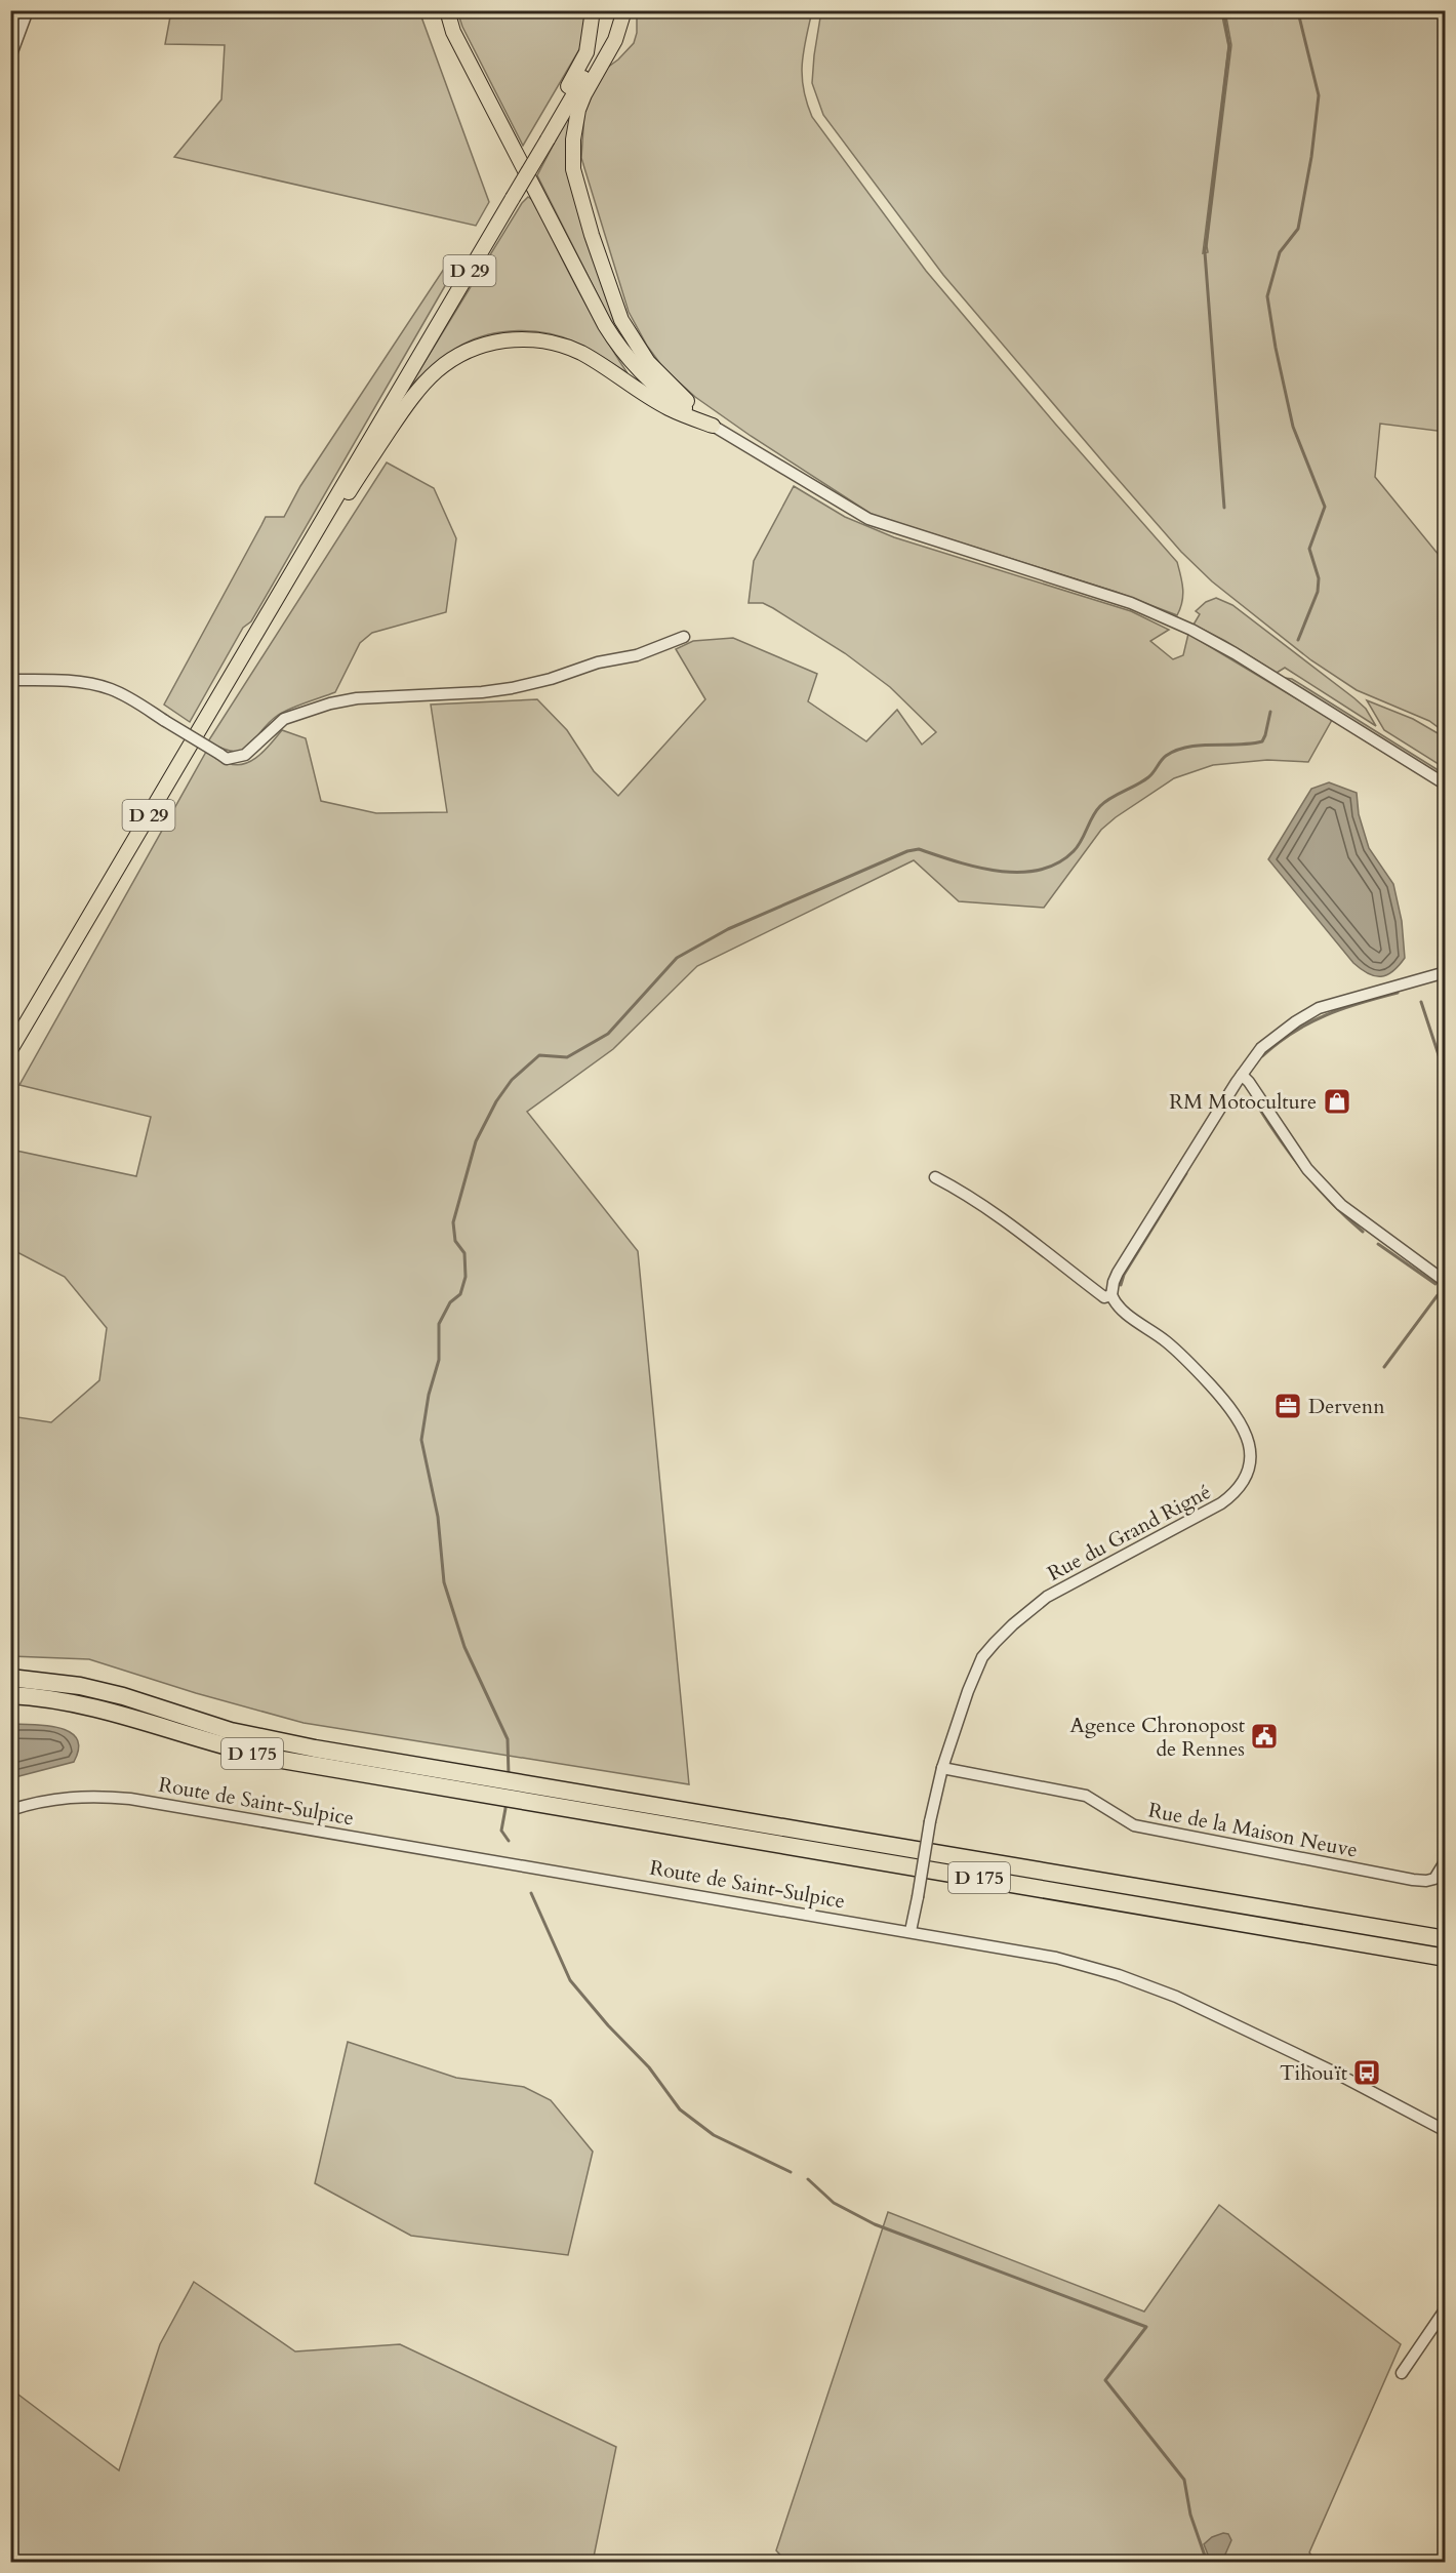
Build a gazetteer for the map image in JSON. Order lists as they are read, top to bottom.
{
  "streets": {
    "highway": ["D 175"],
    "main road": ["D 29"],
    "street": ["Rue du Grand Rigné", "Route de Saint-Sulpice", "Rue de la Maison Neuve"]
  },
  "crossings": [
    ["Rue du Grand Rigné", "Route de Saint-Sulpice"],
    ["Rue du Grand Rigné", "Rue de la Maison Neuve"]
  ],
  "places": {
    "shop": ["RM Motoculture"],
    "office": ["Dervenn"],
    "public building": ["Agence Chronopost de Rennes"],
    "bus stop": ["Tihouït"]
  }
}
